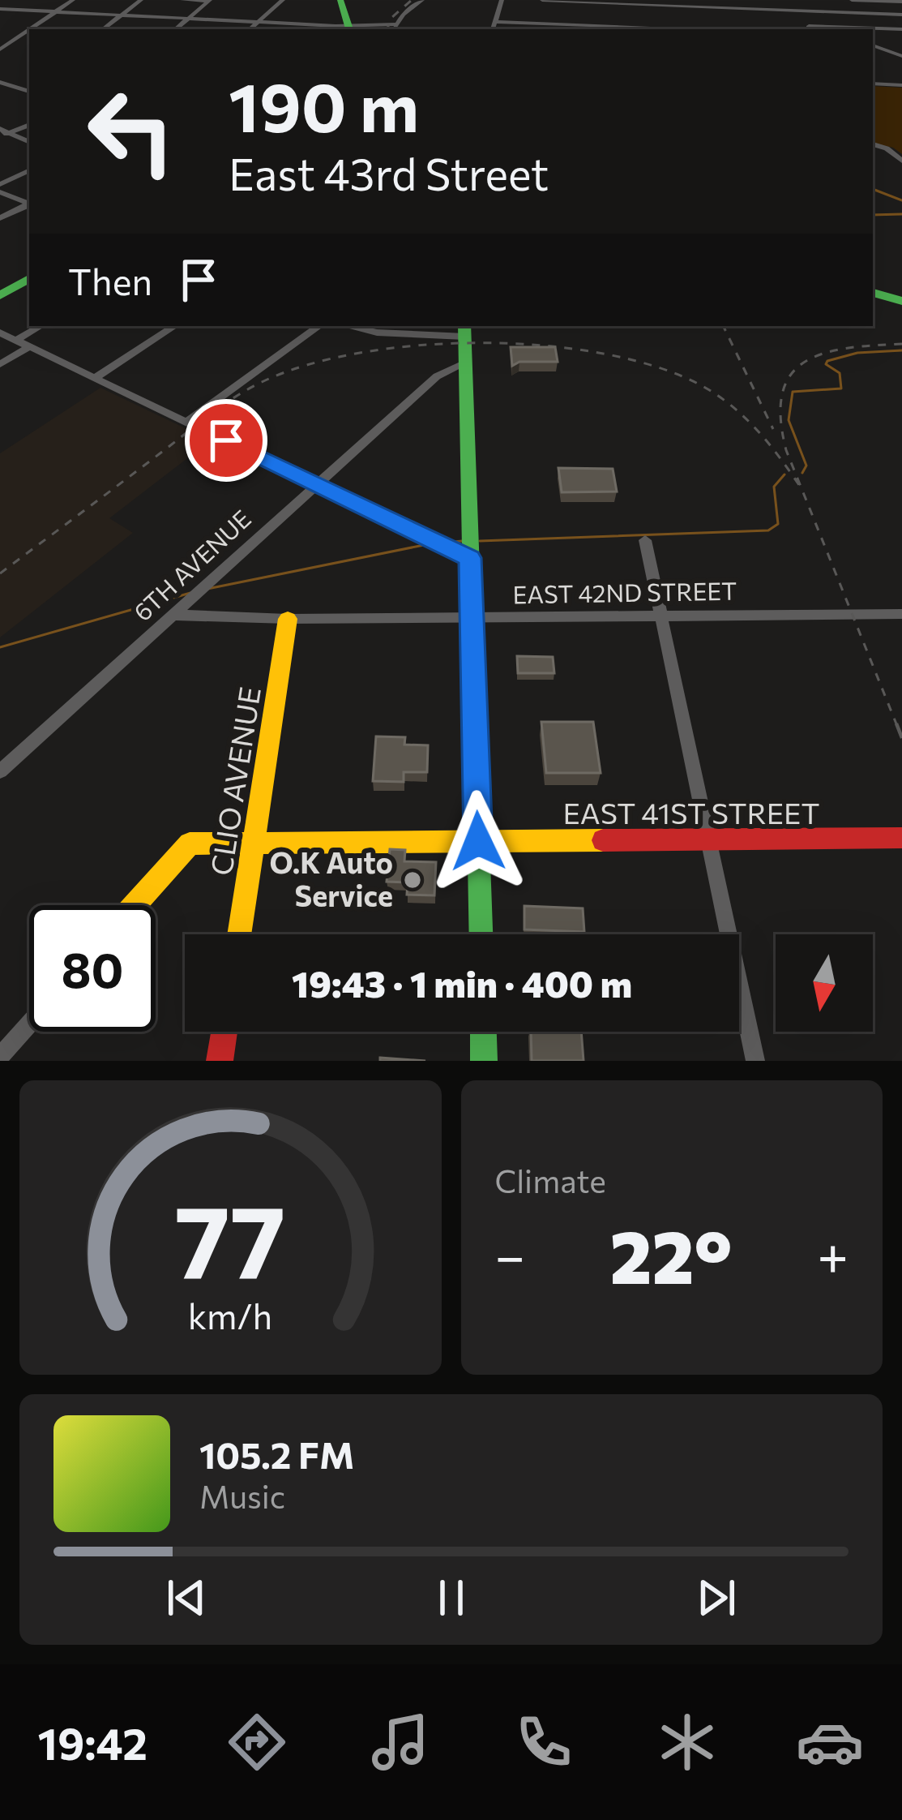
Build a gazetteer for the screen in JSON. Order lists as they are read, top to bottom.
{
  "streets": {
    "main road": ["CLIO AVENUE", "EAST 41ST STREET"],
    "street": ["6TH AVENUE", "EAST 42ND STREET"]
  },
  "crossings": [
    ["6TH AVENUE", "EAST 42ND STREET"],
    ["EAST 42ND STREET", "CLIO AVENUE"],
    ["CLIO AVENUE", "EAST 41ST STREET"]
  ],
  "places": ["O.K Auto Service"],
  "north": "bottom",
  "page": {
    "turn": ["190 m", "East 43rd Street"],
    "then": "Then",
    "limit": "80",
    "trip": "19:43 · 1 min · 400 m",
    "tile": "Climate",
    "heat": ["−", "22°", "+"],
    "song": ["105.2 FM", "Music"],
    "tabs": "19:42",
    "gauge": ["77", "km/h"]
  }
}
